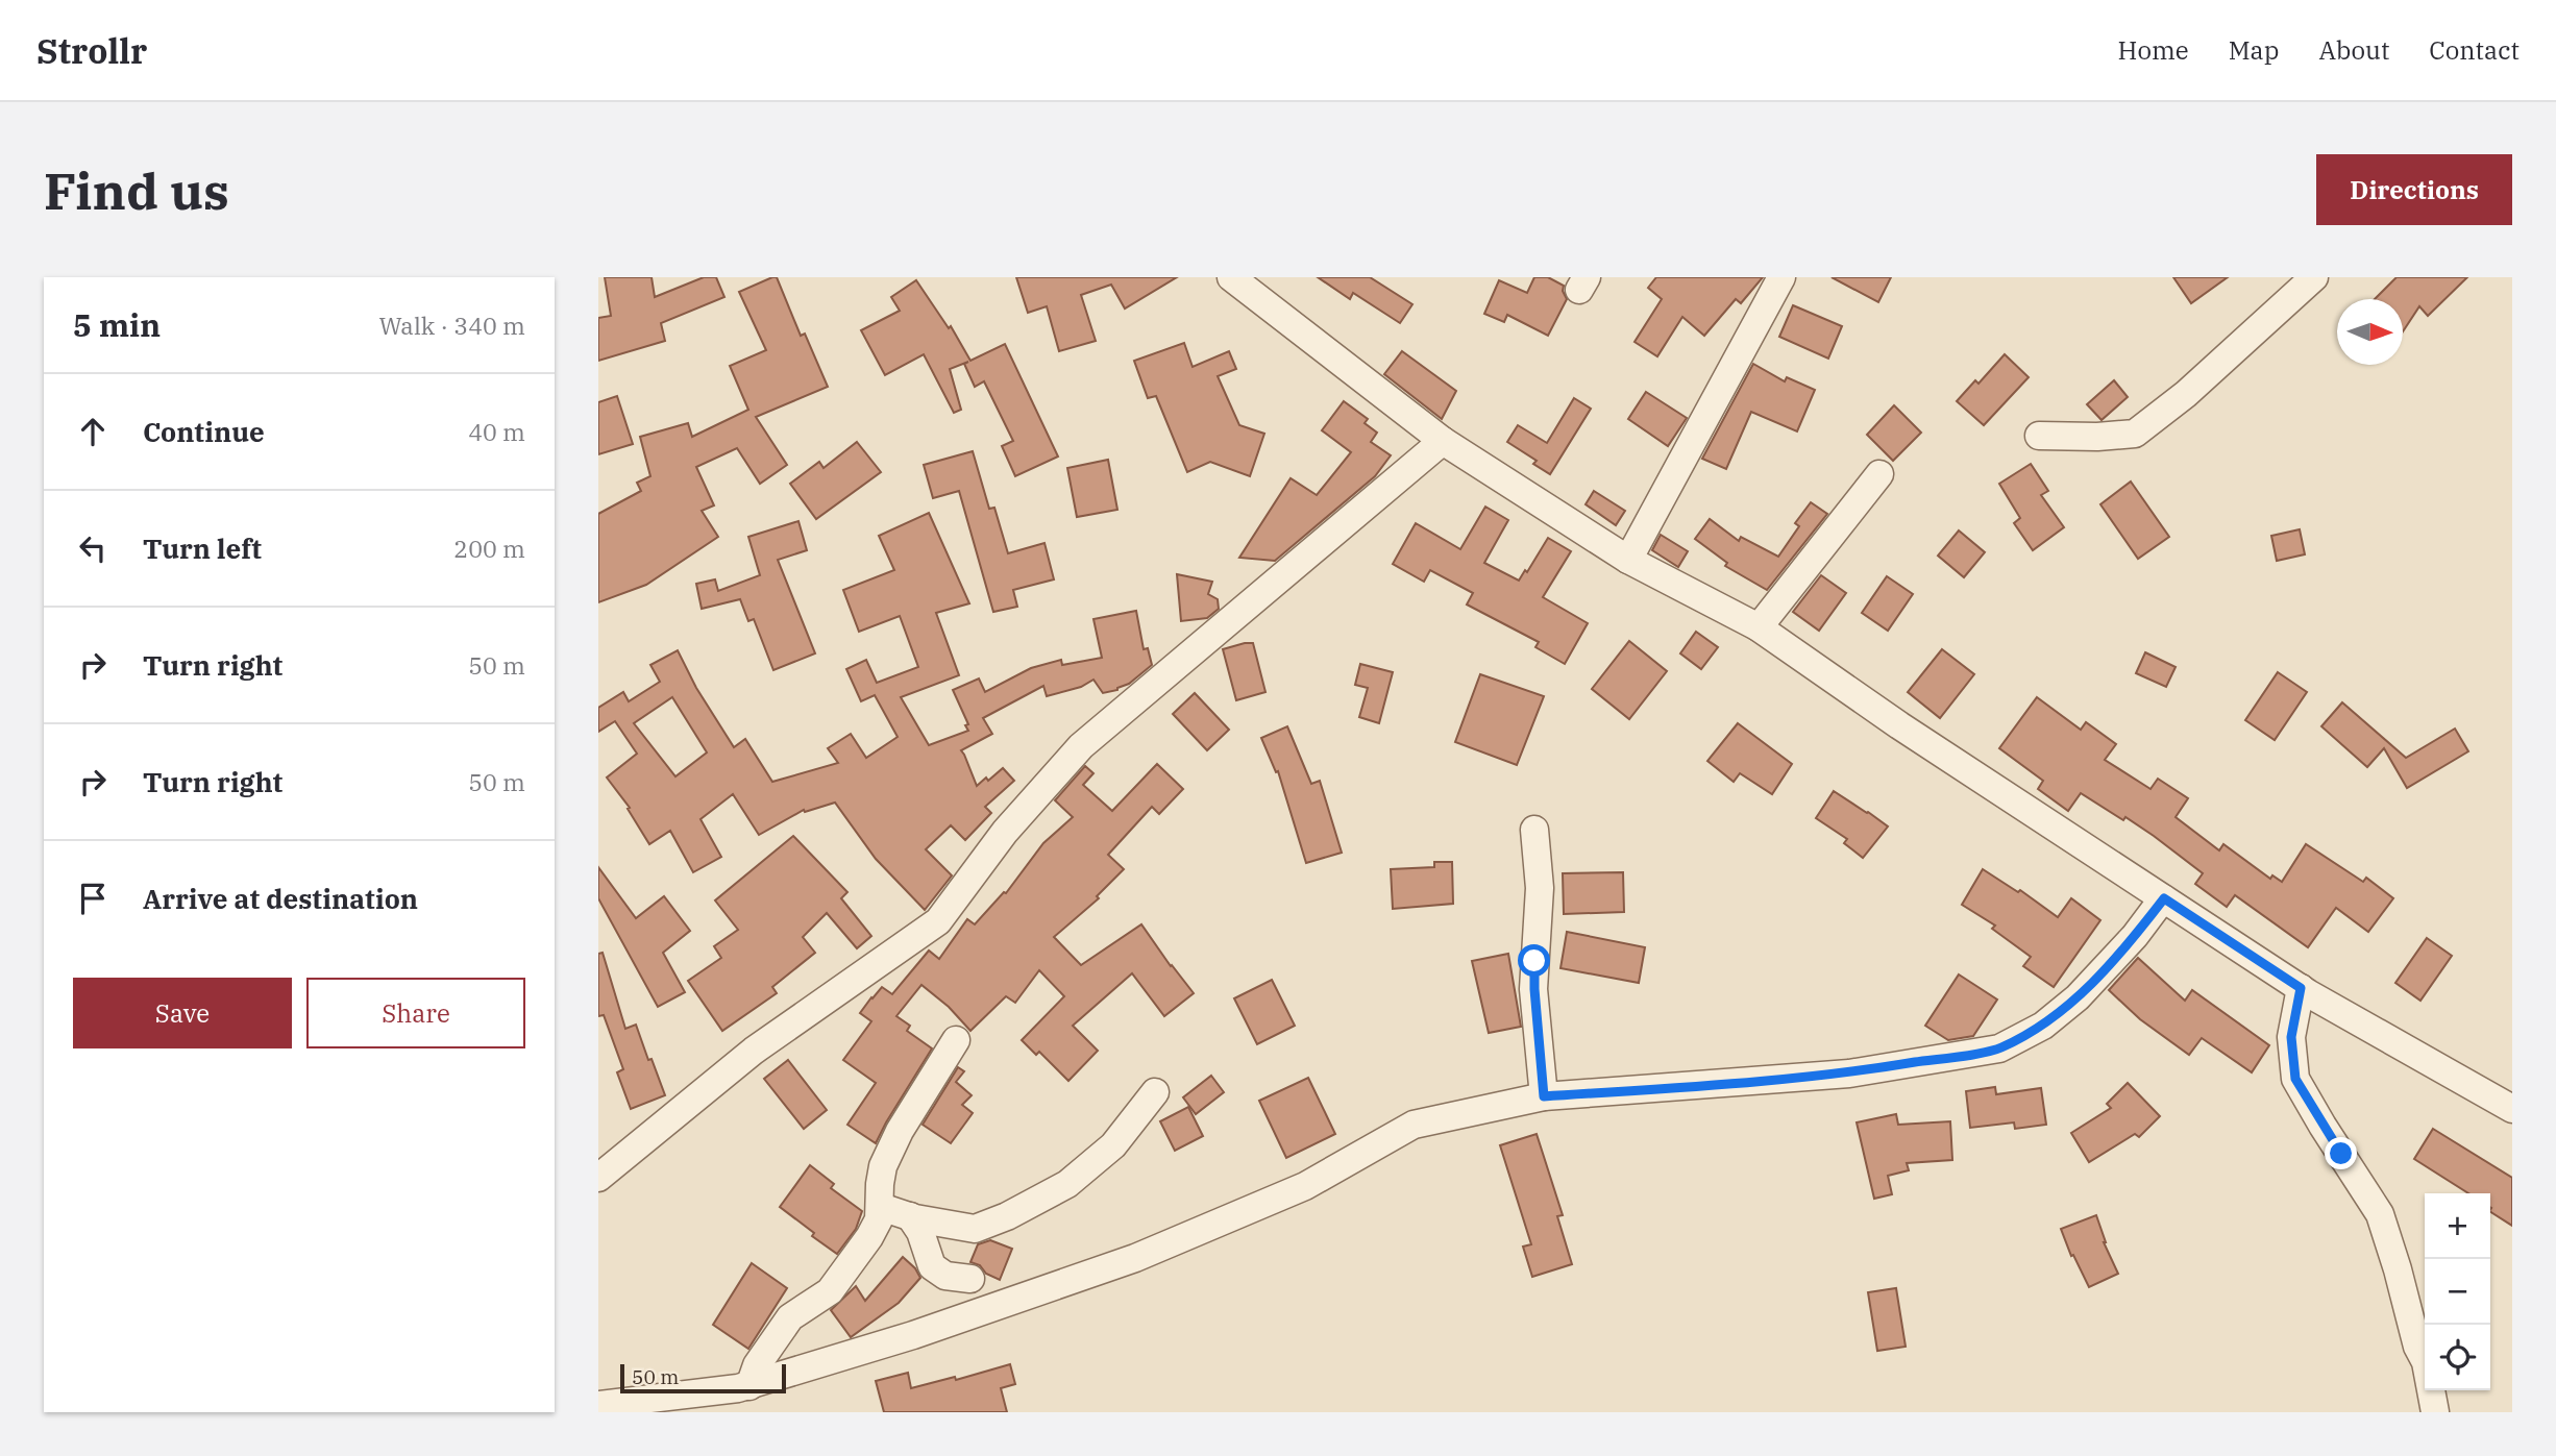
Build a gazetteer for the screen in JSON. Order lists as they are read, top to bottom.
{
  "scale_bar": "50 m",
  "north": "right",
  "page": {
    "header": "Strollr",
    "nav": [
      "Home",
      "Map",
      "About",
      "Contact"
    ],
    "buttons": [
      "Directions",
      ["Save", "Share"]
    ],
    "title": "Find us",
    "heading": ["5 min", "Walk · 340 m"],
    "list": [
      ["Continue", "40 m"],
      ["Turn left", "200 m"],
      ["Turn right", "50 m"],
      ["Turn right", "50 m"],
      "Arrive at destination"
    ],
    "map_buttons": ["+", "−"],
    "scale": "50 m"
  }
}
